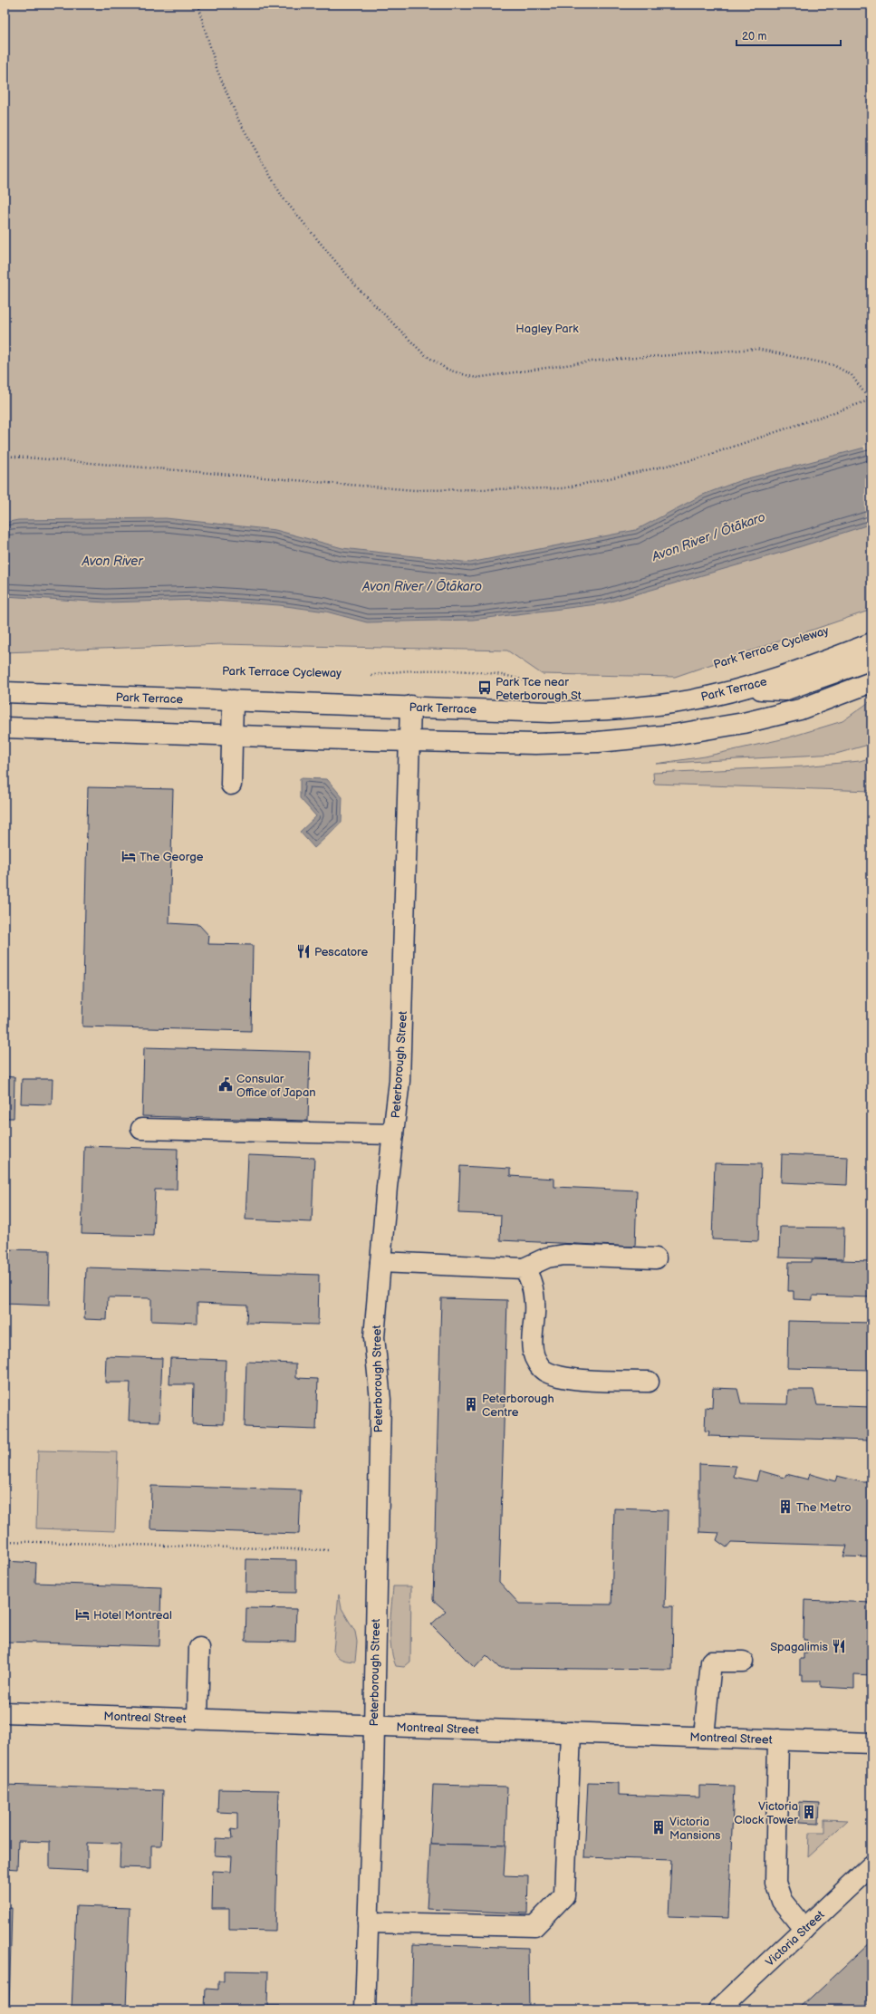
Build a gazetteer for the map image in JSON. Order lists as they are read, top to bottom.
{
  "streets": {
    "street": [
      "Park Terrace",
      "Peterborough Street",
      "Montreal Street",
      "Victoria Street"
    ]
  },
  "crossings": [
    ["Park Terrace", "Peterborough Street"],
    ["Peterborough Street", "Montreal Street"]
  ],
  "water": ["Avon River / Ōtākaro", "Avon River"],
  "parks": ["Hagley Park"],
  "places": {
    "bus stop": ["Park Tce near Peterborough St"],
    "hotel": ["The George", "Hotel Montreal"],
    "restaurant": ["Pescatore", "Spagalimis"],
    "public building": ["Consular Office of Japan"],
    "building": [
      "Peterborough Centre",
      "The Metro",
      "Victoria Clock Tower",
      "Victoria Mansions"
    ]
  },
  "scale_bar": "20 m"
}
